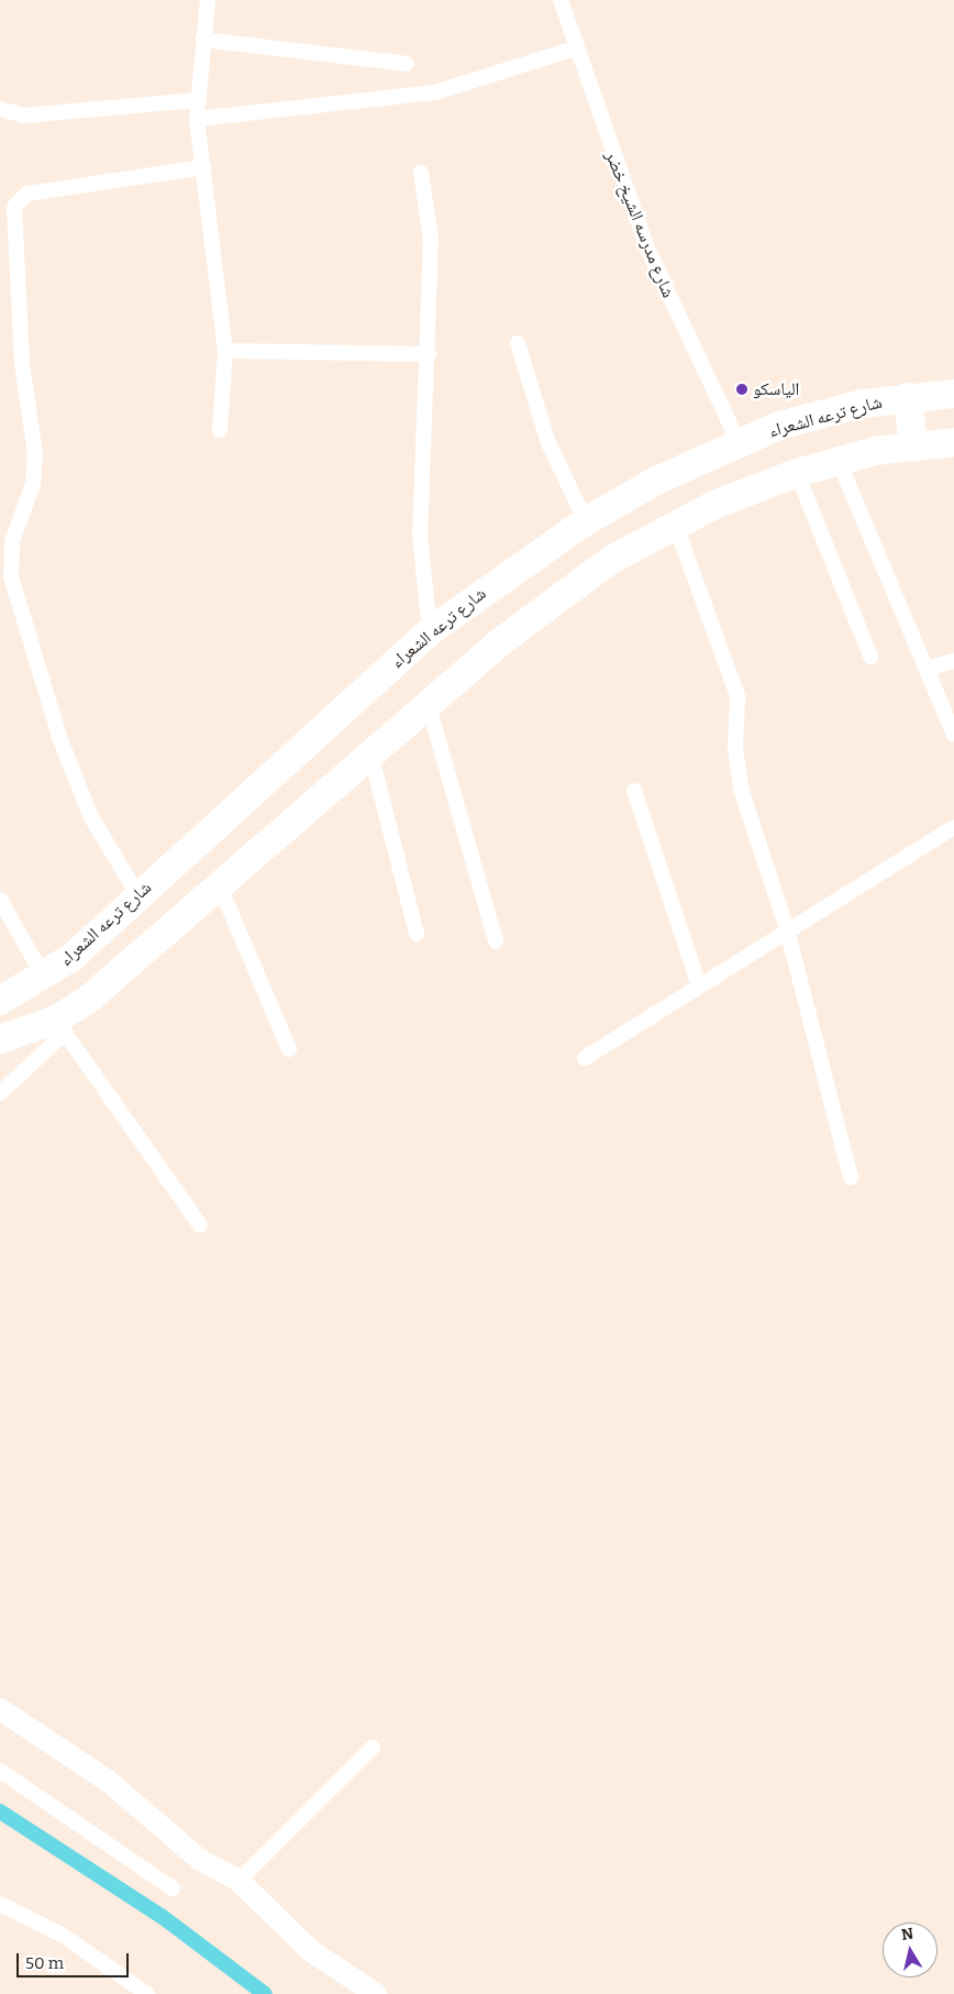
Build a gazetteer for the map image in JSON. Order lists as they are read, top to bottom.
{
  "streets": {
    "highway": ["شارع ترعه الشعراء"],
    "street": ["شارع مدرسه الشيخ خضر"]
  },
  "crossings": [
    ["شارع مدرسه الشيخ خضر", "شارع ترعه الشعراء"]
  ],
  "places": ["الياسكو"],
  "scale_bar": "50 m",
  "north": "top"
}
